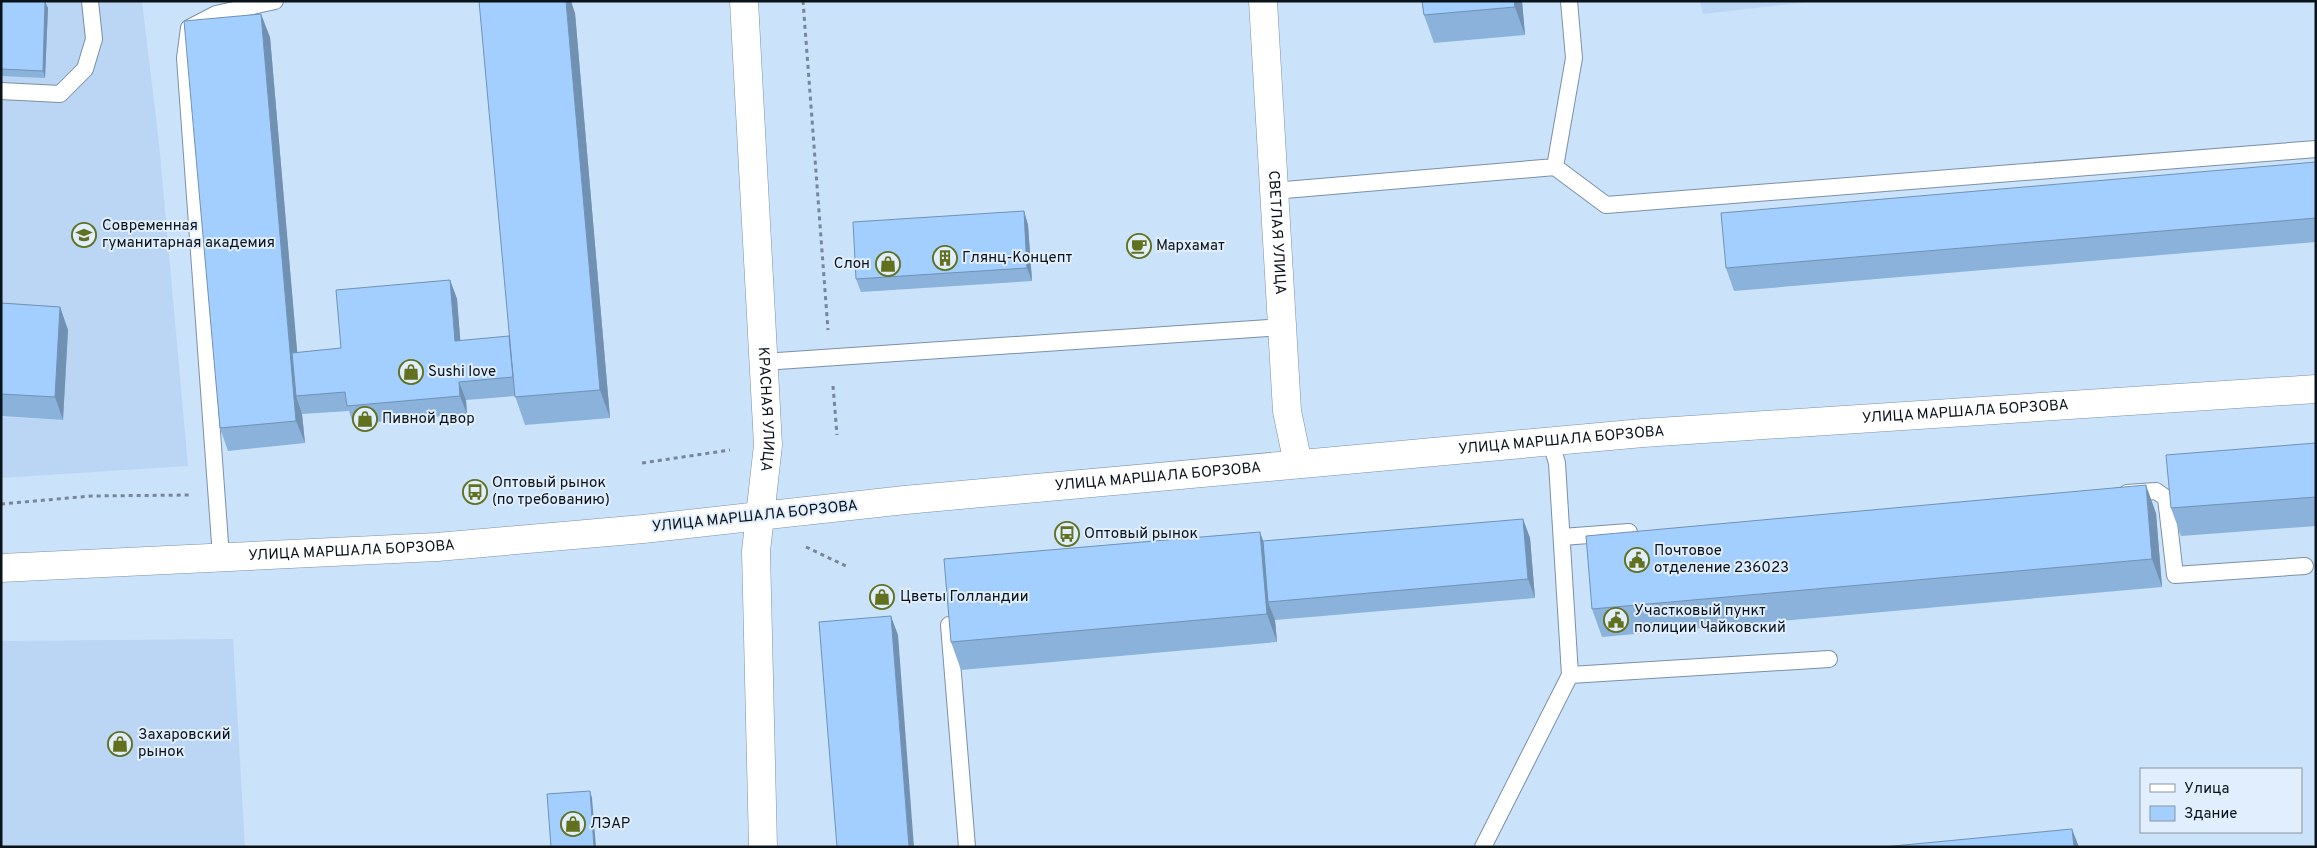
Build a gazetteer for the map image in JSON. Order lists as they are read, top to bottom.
{
  "streets": {
    "main road": ["СВЕТЛАЯ УЛИЦА", "КРАСНАЯ УЛИЦА", "УЛИЦА МАРШАЛА БОРЗОВА"]
  },
  "crossings": [
    ["СВЕТЛАЯ УЛИЦА", "УЛИЦА МАРШАЛА БОРЗОВА"],
    ["КРАСНАЯ УЛИЦА", "УЛИЦА МАРШАЛА БОРЗОВА"]
  ],
  "places": {
    "school or university": ["Современная гуманитарная академия"],
    "cafe": ["Мархамат"],
    "building": ["Глянц-Концепт"],
    "shop": [
      "Слон",
      "Sushi love",
      "Пивной двор",
      "Цветы Голландии",
      "Захаровский рынок",
      "ЛЭАР"
    ],
    "bus stop": ["Оптовый рынок (по требованию)", "Оптовый рынок"],
    "public building": ["Почтовое отделение 236023", "Участковый пункт полиции Чайковский"]
  },
  "legend": ["Улица", "Здание"]
}
